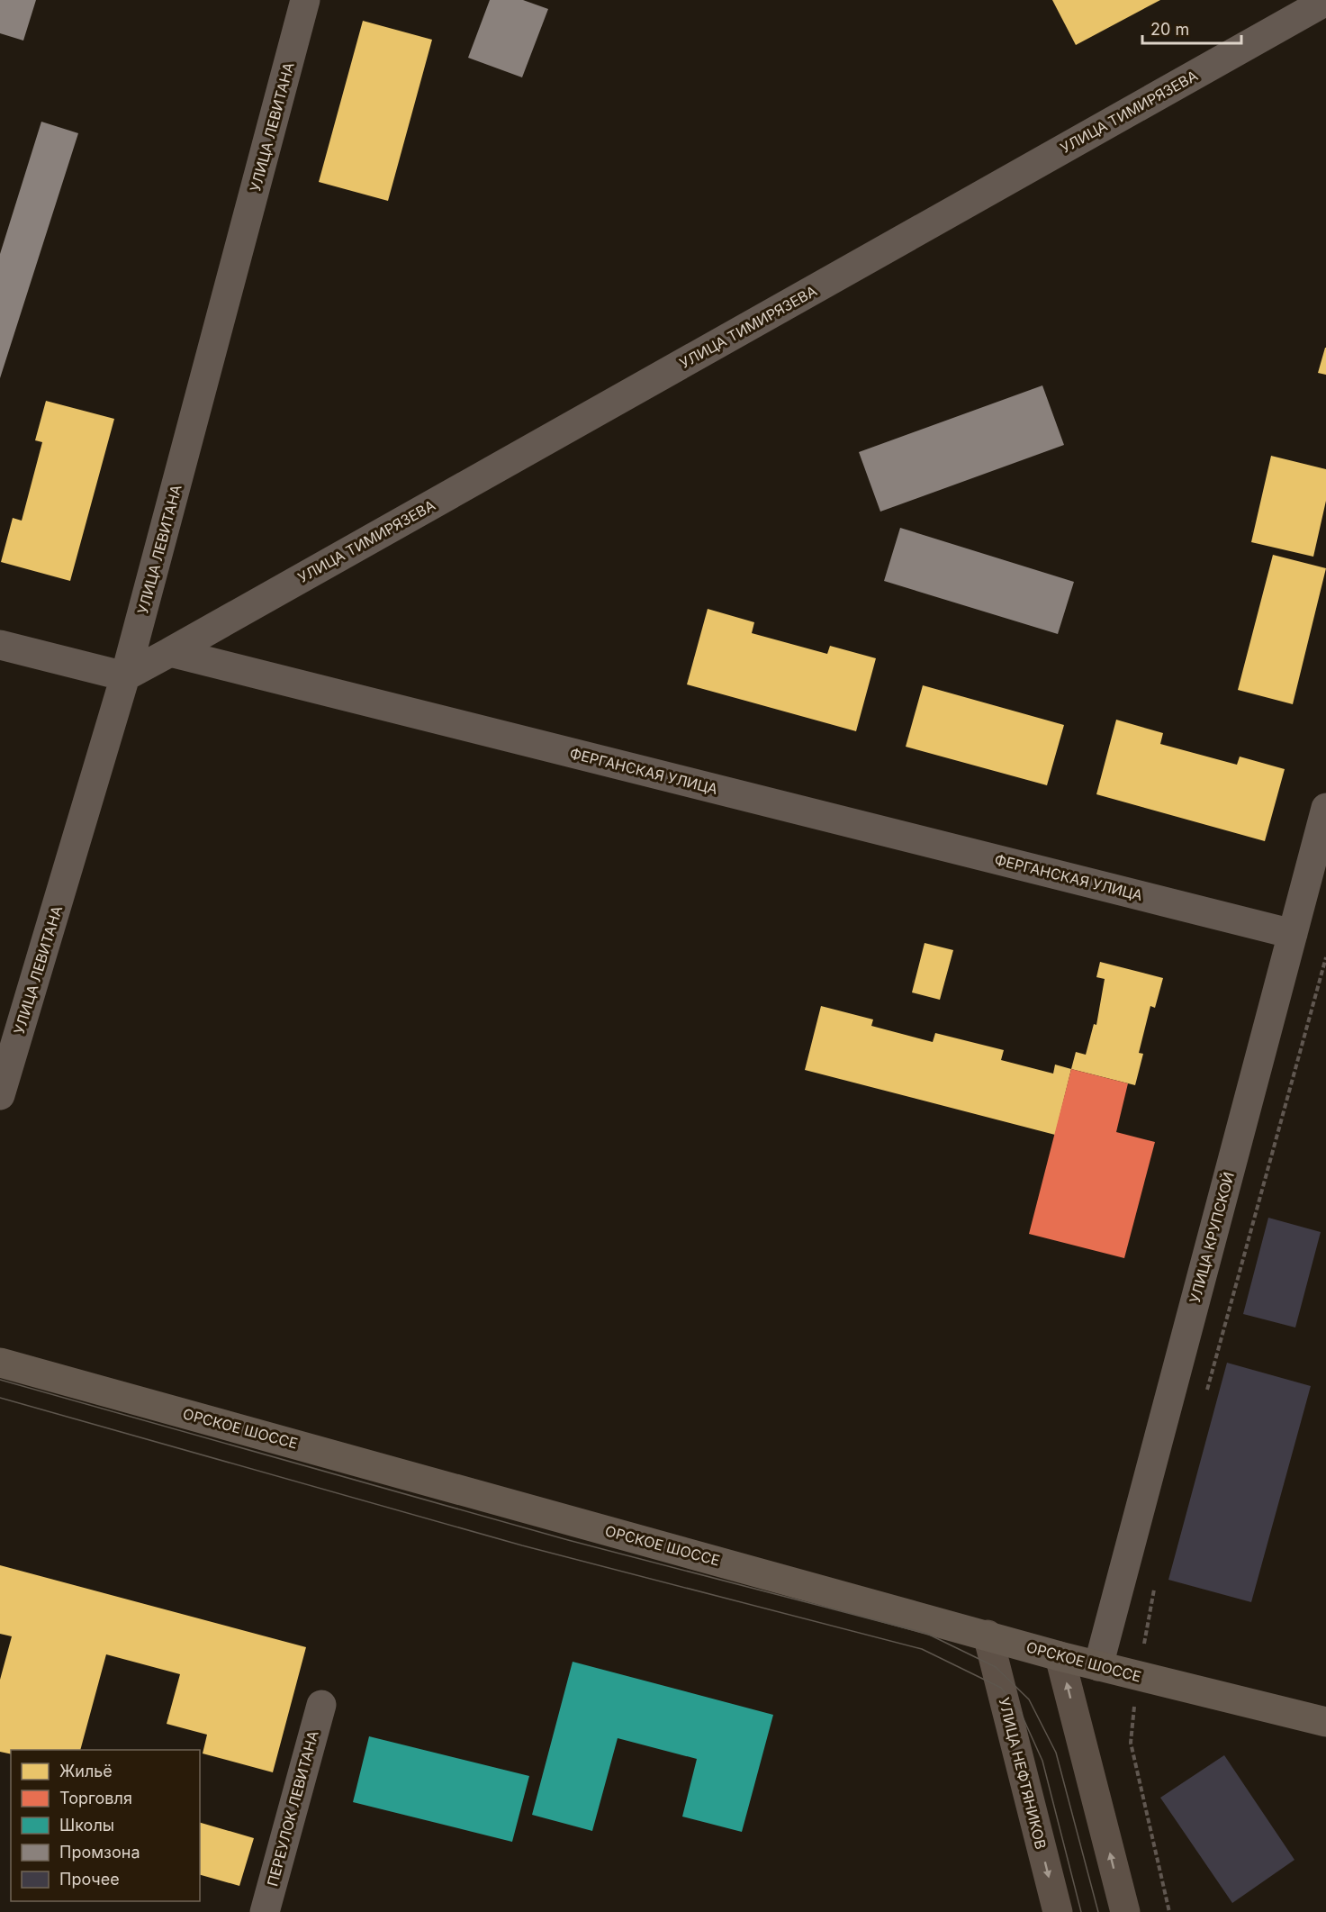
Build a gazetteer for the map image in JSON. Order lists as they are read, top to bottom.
{
  "streets": {
    "main road": ["ОРСКОЕ ШОССЕ", "УЛИЦА НЕФТЯНИКОВ"],
    "street": [
      "УЛИЦА ТИМИРЯЗЕВА",
      "УЛИЦА ЛЕВИТАНА",
      "ФЕРГАНСКАЯ УЛИЦА",
      "УЛИЦА КРУПСКОЙ",
      "ПЕРЕУЛОК ЛЕВИТАНА"
    ]
  },
  "crossings": [
    ["УЛИЦА ТИМИРЯЗЕВА", "ФЕРГАНСКАЯ УЛИЦА"],
    ["ФЕРГАНСКАЯ УЛИЦА", "УЛИЦА КРУПСКОЙ"],
    ["УЛИЦА КРУПСКОЙ", "ОРСКОЕ ШОССЕ"],
    ["ОРСКОЕ ШОССЕ", "УЛИЦА НЕФТЯНИКОВ"]
  ],
  "legend": [
    "Жильё",
    "Торговля",
    "Школы",
    "Промзона",
    "Прочее"
  ],
  "scale_bar": "20 m"
}
